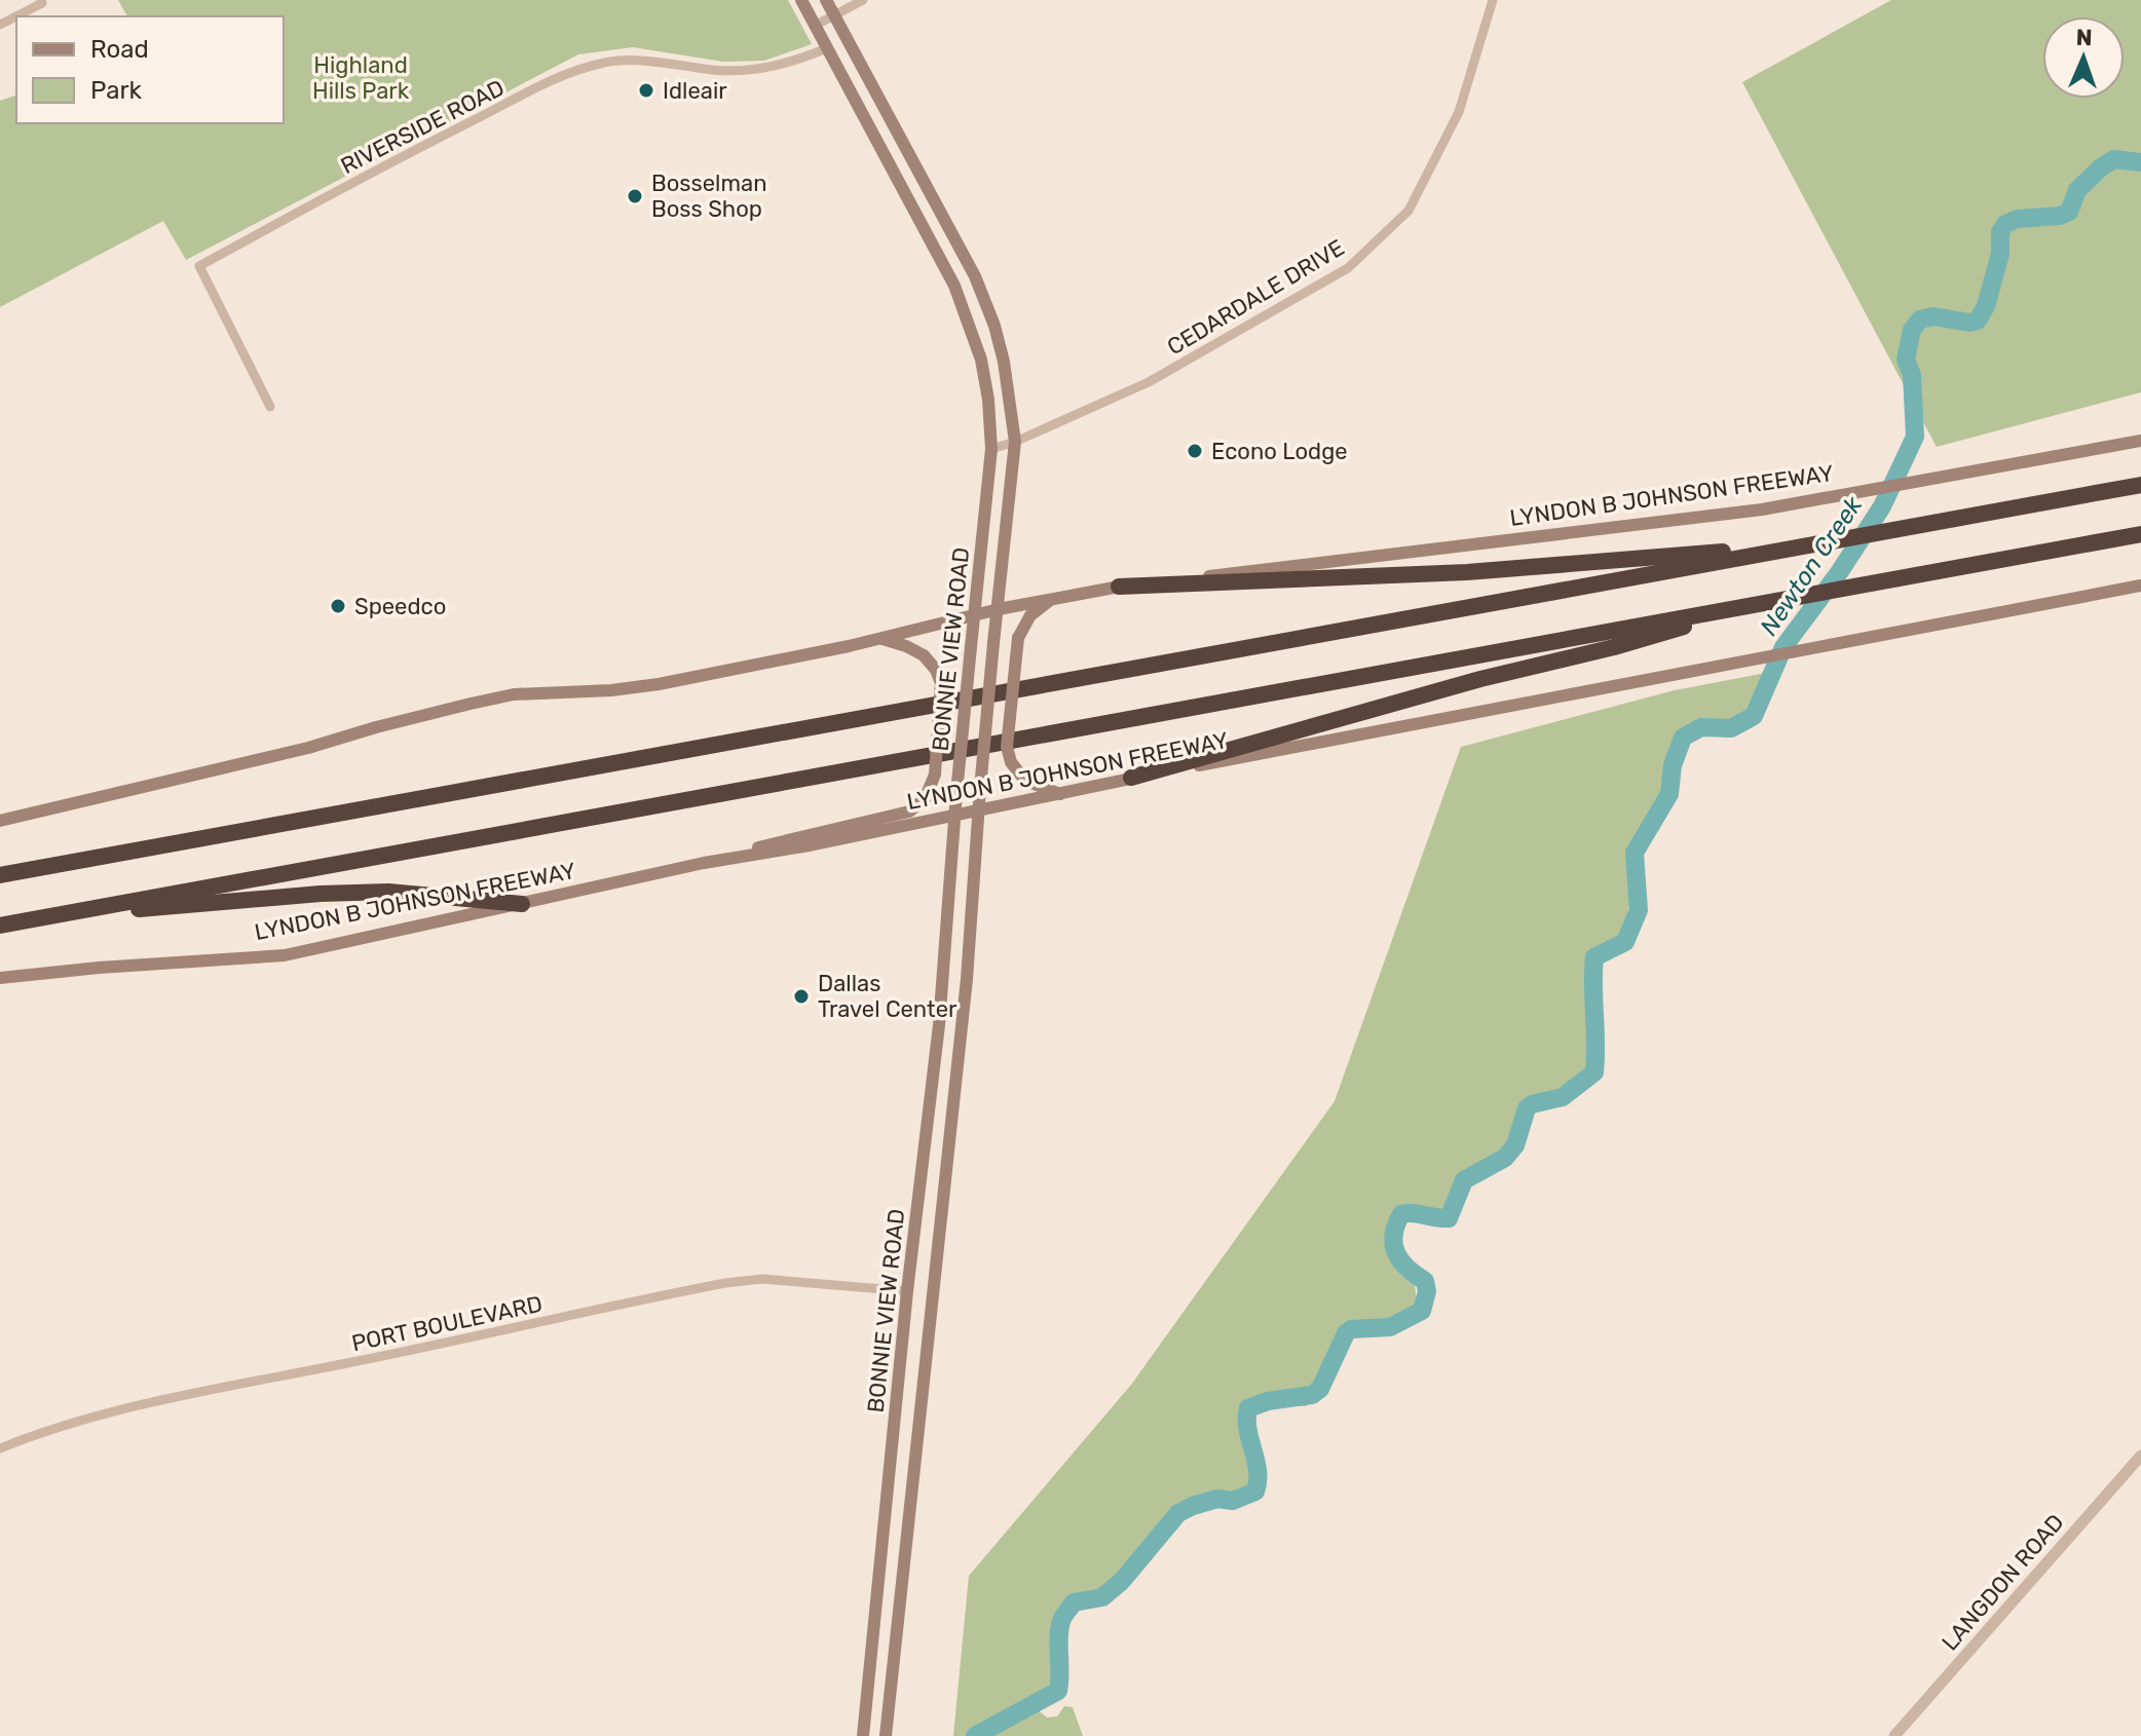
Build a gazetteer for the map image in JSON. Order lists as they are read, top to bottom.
{
  "streets": {
    "highway": ["LYNDON B JOHNSON FREEWAY"],
    "main road": ["BONNIE VIEW ROAD"],
    "street": [
      "RIVERSIDE ROAD",
      "CEDARDALE DRIVE",
      "PORT BOULEVARD",
      "LANGDON ROAD"
    ]
  },
  "crossings": [
    ["RIVERSIDE ROAD", "BONNIE VIEW ROAD"],
    ["CEDARDALE DRIVE", "BONNIE VIEW ROAD"],
    ["LYNDON B JOHNSON FREEWAY", "BONNIE VIEW ROAD"],
    ["BONNIE VIEW ROAD", "PORT BOULEVARD"]
  ],
  "water": ["Newton Creek"],
  "parks": ["Highland Hills Park"],
  "places": [
    "Idleair",
    "Bosselman Boss Shop",
    "Econo Lodge",
    "Speedco",
    "Dallas Travel Center"
  ],
  "legend": ["Road", "Park"],
  "north": "top"
}
